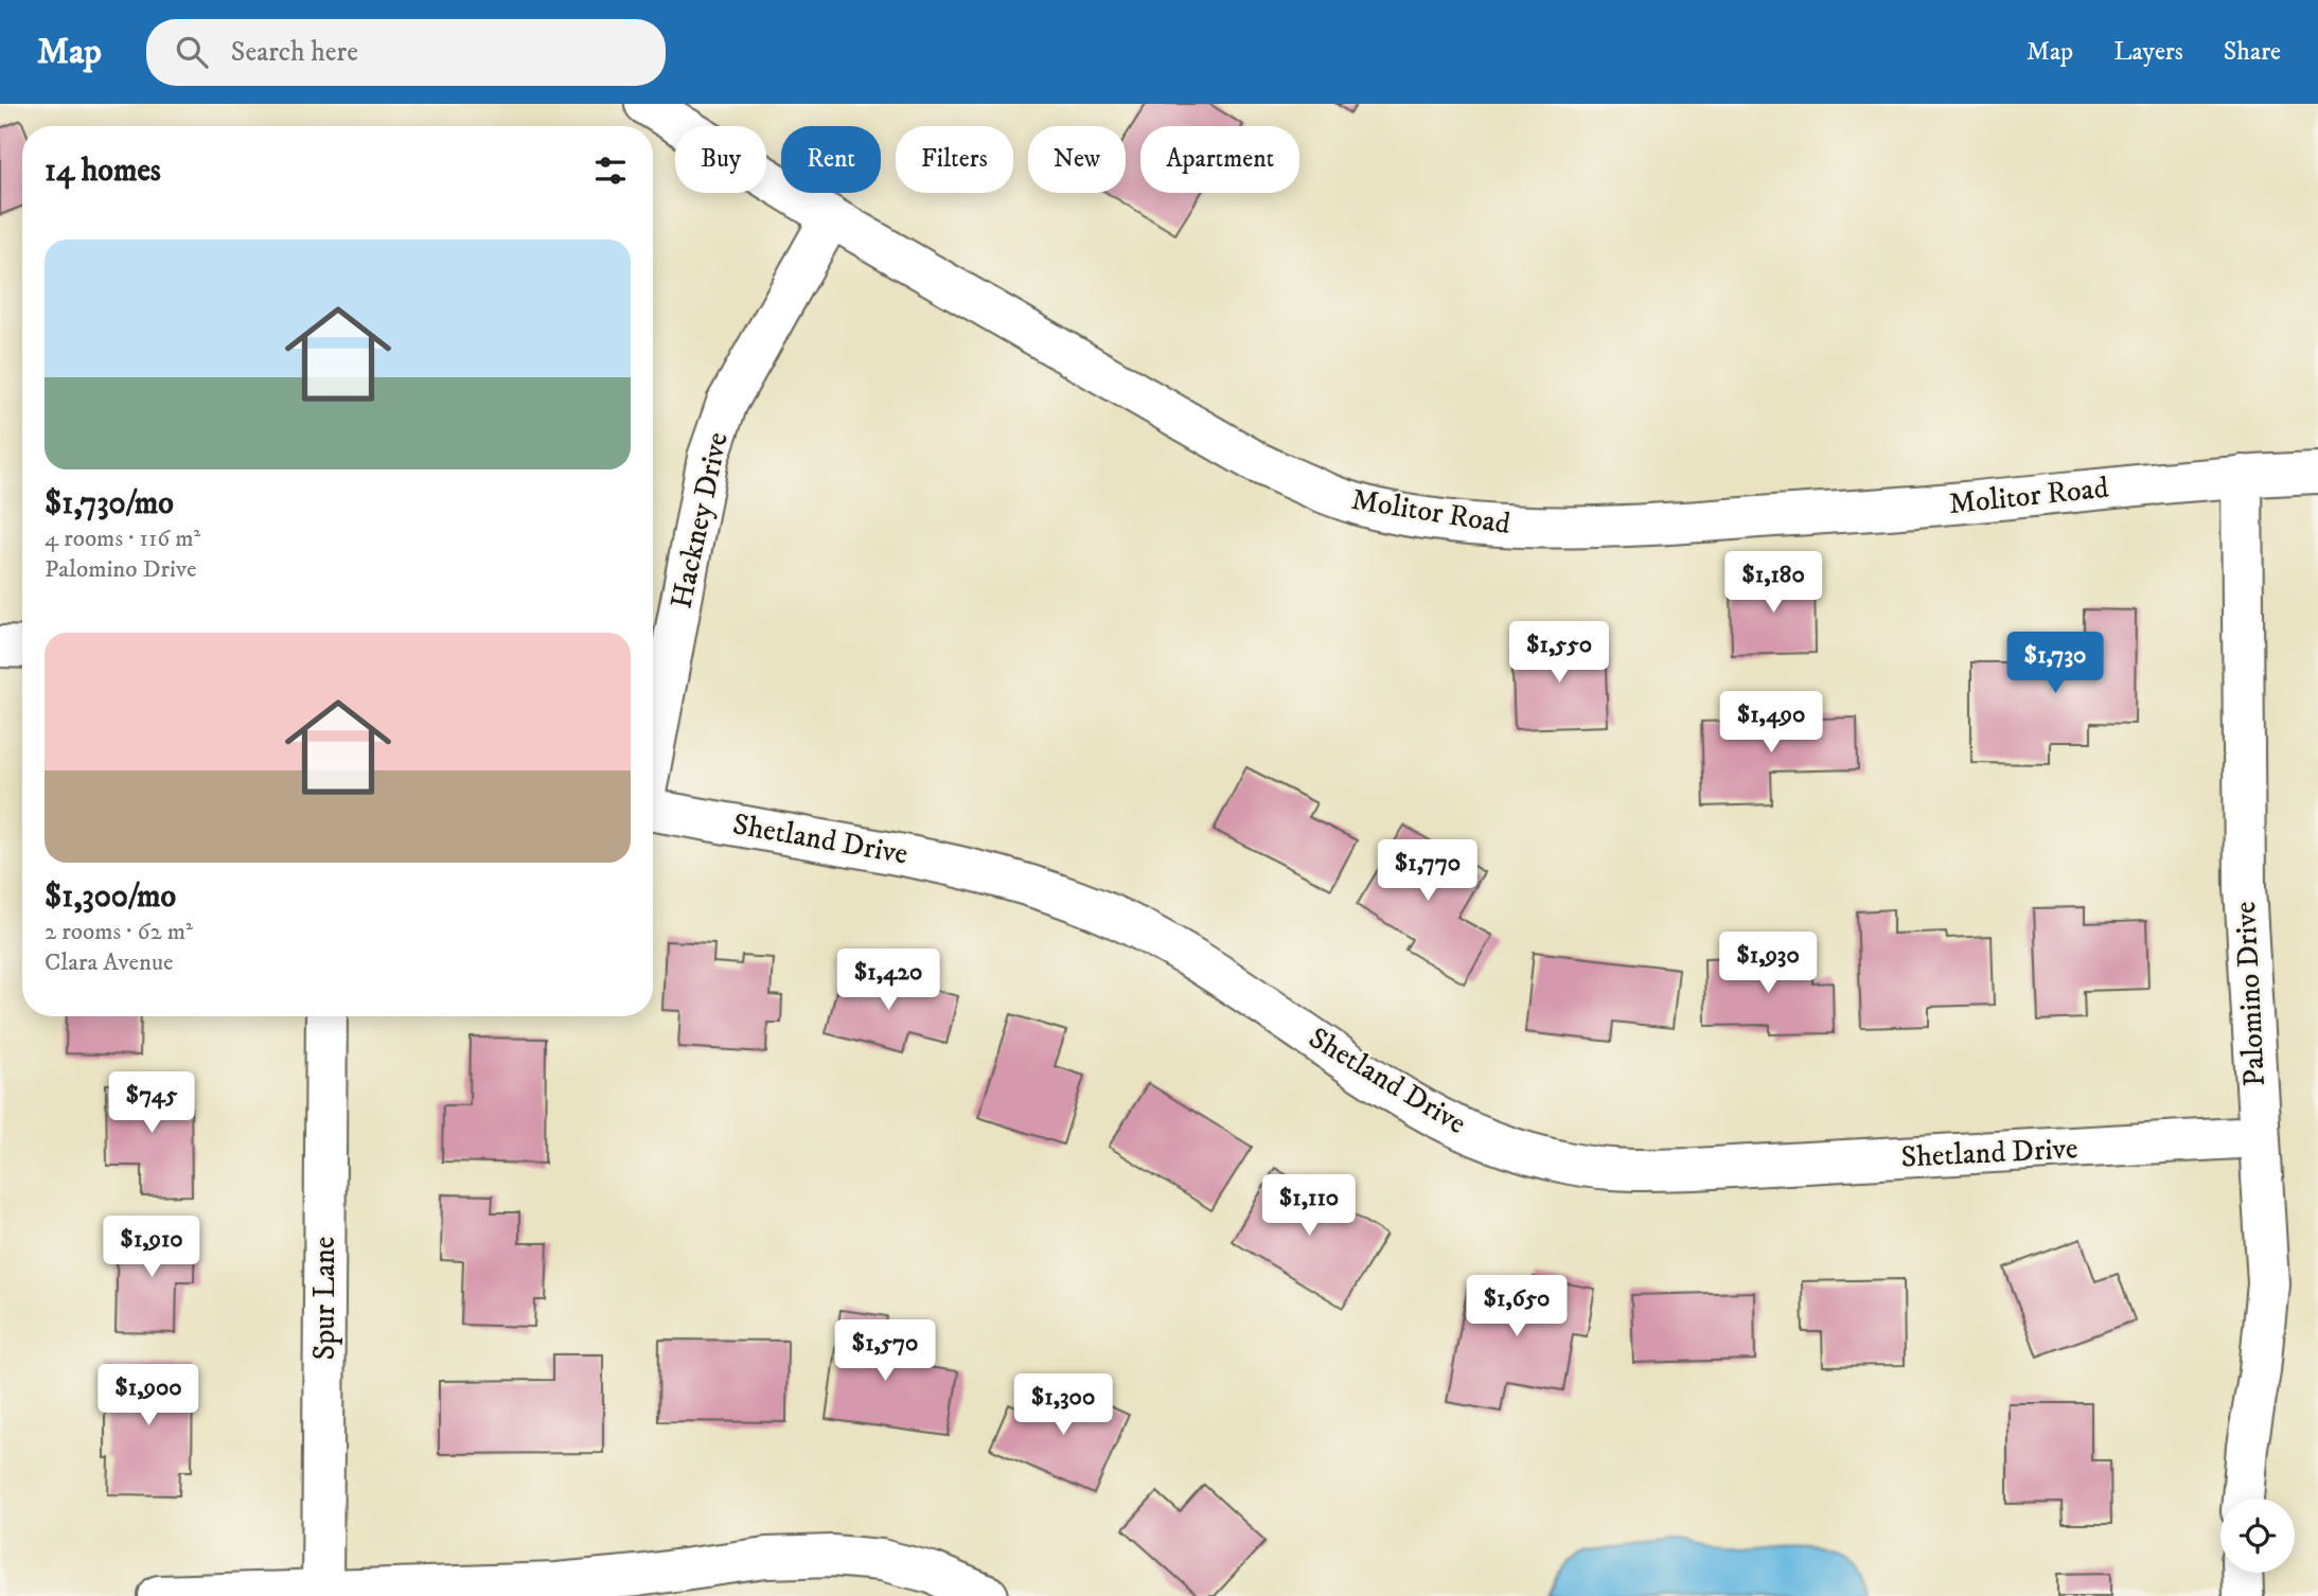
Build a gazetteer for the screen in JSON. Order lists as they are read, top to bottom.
{
  "streets": {
    "street": [
      "Molitor Road",
      "Hackney Drive",
      "Shetland Drive",
      "Palomino Drive",
      "Spur Lane"
    ]
  },
  "crossings": [
    ["Molitor Road", "Hackney Drive"],
    ["Molitor Road", "Palomino Drive"],
    ["Shetland Drive", "Palomino Drive"]
  ],
  "page": {
    "header": "Map",
    "search": "Search here",
    "nav": ["Map", "Layers", "Share"],
    "chip": [
      "Buy",
      "Rent",
      "Filters",
      "New",
      "Apartment"
    ],
    "heading": "14 homes",
    "list": [
      {
        "name": "$1,730/mo",
        "note": "4 rooms · 116 m² · Palomino Drive"
      },
      {
        "name": "$1,300/mo",
        "note": "2 rooms · 62 m² · Clara Avenue"
      }
    ],
    "price": [
      "$1,180",
      "$1,550",
      "$1,730",
      "$1,490",
      "$1,770",
      "$1,930",
      "$1,420",
      "$745",
      "$1,110",
      "$1,910",
      "$1,650",
      "$1,570",
      "$1,900",
      "$1,300"
    ]
  }
}
